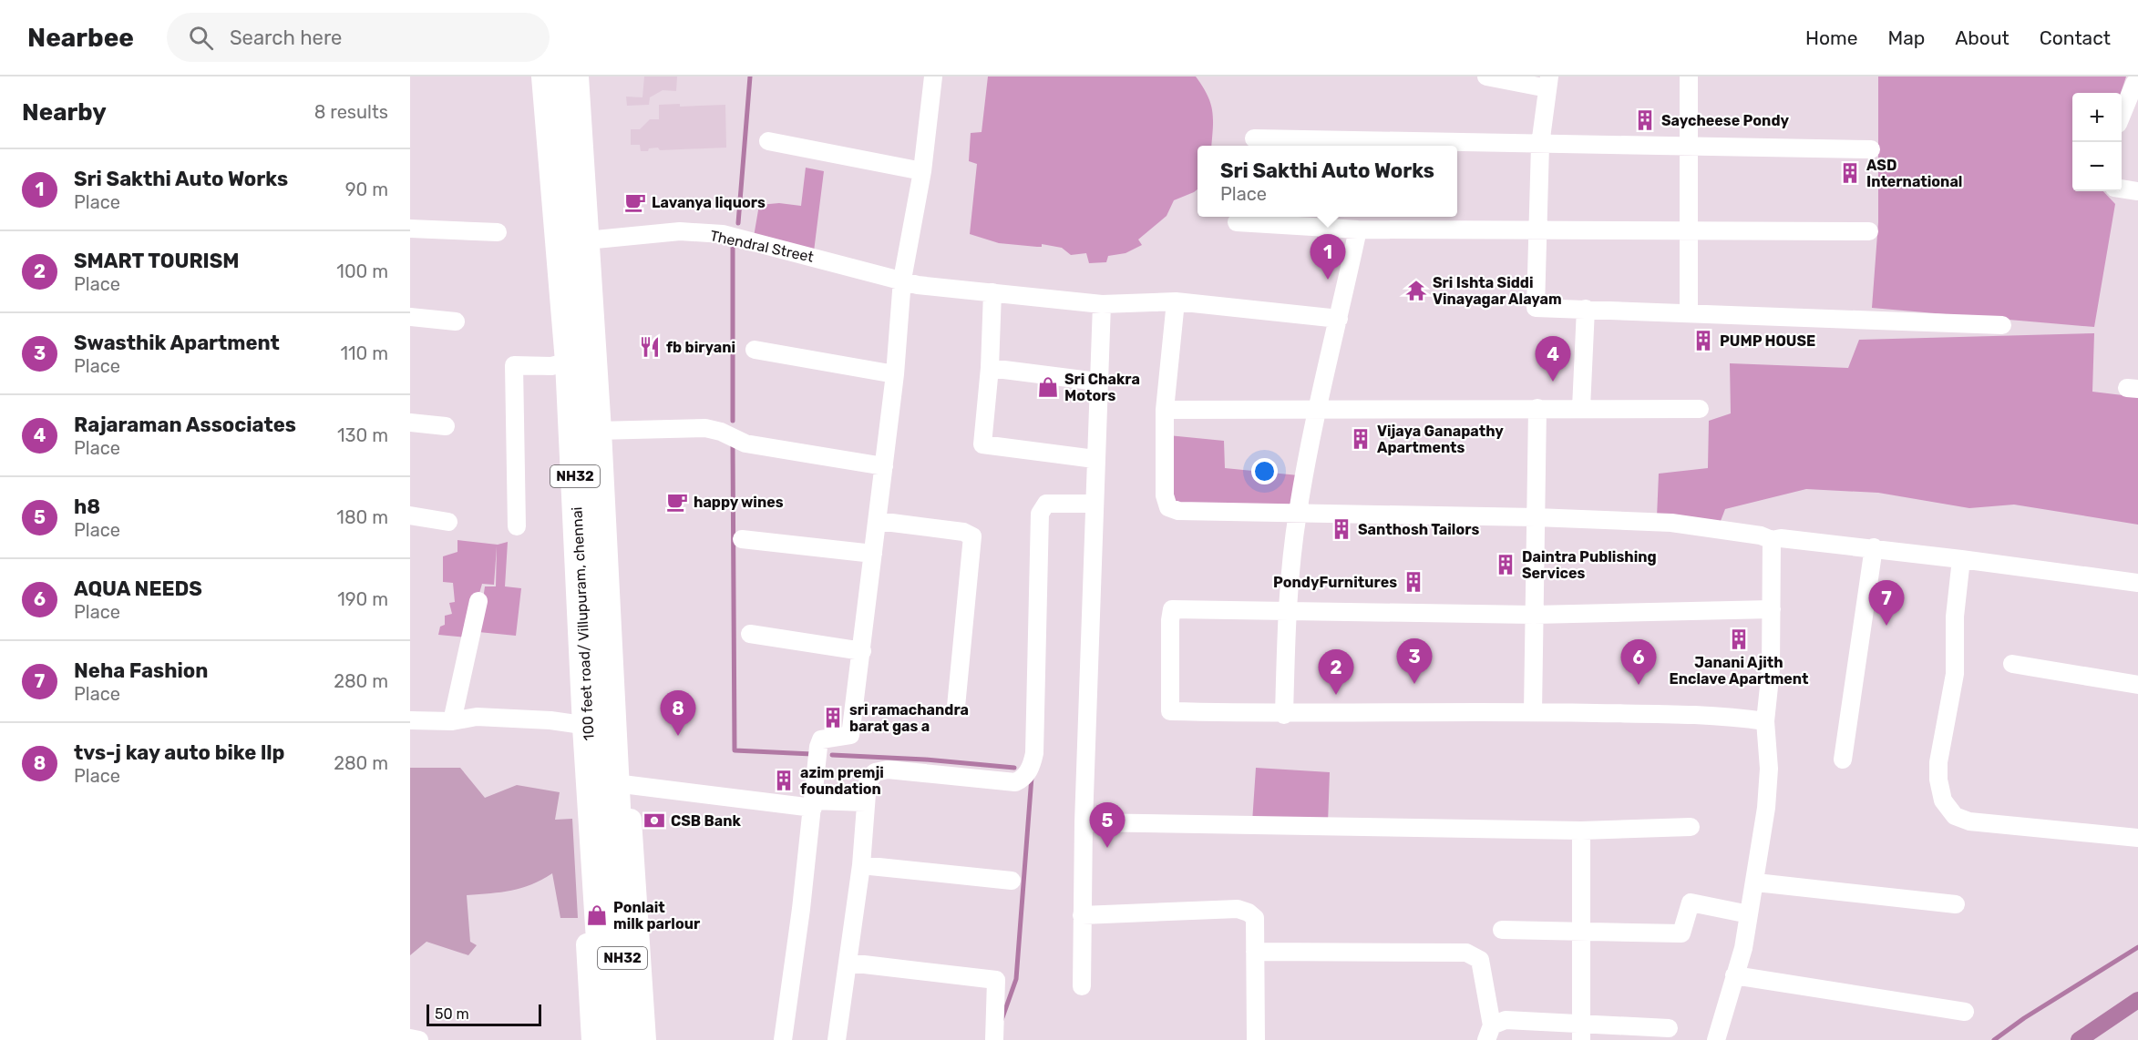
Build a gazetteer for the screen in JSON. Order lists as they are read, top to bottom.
{
  "streets": {
    "highway": ["NH32", "100 feet road/ Villupuram, chennai"],
    "street": ["Thendral Street"]
  },
  "crossings": [
    ["Thendral Street", "100 feet road/ Villupuram, chennai"]
  ],
  "places": {
    "building": [
      "Saycheese Pondy",
      "ASD International",
      "PUMP HOUSE",
      "Vijaya Ganapathy Apartments",
      "Santhosh Tailors",
      "Daintra Publishing Services",
      "PondyFurnitures",
      "Janani Ajith Enclave Apartment",
      "sri ramachandra barat gas a",
      "azim premji foundation"
    ],
    "cafe": ["Lavanya liquors", "happy wines"],
    "temple": ["Sri Ishta Siddi Vinayagar Alayam"],
    "restaurant": ["fb biryani"],
    "shop": ["Sri Chakra Motors", "Ponlait milk parlour"],
    "bank": ["CSB Bank"]
  },
  "scale_bar": "50 m",
  "page": {
    "header": "Nearbee",
    "search": "Search here",
    "nav": [
      "Home",
      "Map",
      "About",
      "Contact"
    ],
    "heading": ["Nearby", "8 results"],
    "map_buttons": ["+", "−"],
    "popup": ["Sri Sakthi Auto Works", "Place"],
    "list": [
      {
        "mark": "1",
        "name": "Sri Sakthi Auto Works",
        "note": "Place",
        "value": "90 m"
      },
      {
        "mark": "2",
        "name": "SMART TOURISM",
        "note": "Place",
        "value": "100 m"
      },
      {
        "mark": "3",
        "name": "Swasthik Apartment",
        "note": "Place",
        "value": "110 m"
      },
      {
        "mark": "4",
        "name": "Rajaraman Associates",
        "note": "Place",
        "value": "130 m"
      },
      {
        "mark": "5",
        "name": "h8",
        "note": "Place",
        "value": "180 m"
      },
      {
        "mark": "6",
        "name": "AQUA NEEDS",
        "note": "Place",
        "value": "190 m"
      },
      {
        "mark": "7",
        "name": "Neha Fashion",
        "note": "Place",
        "value": "280 m"
      },
      {
        "mark": "8",
        "name": "tvs-j kay auto bike llp",
        "note": "Place",
        "value": "280 m"
      }
    ],
    "pins": [
      "1",
      "4",
      "7",
      "3",
      "6",
      "2",
      "8",
      "5"
    ],
    "scale": "50 m"
  }
}
